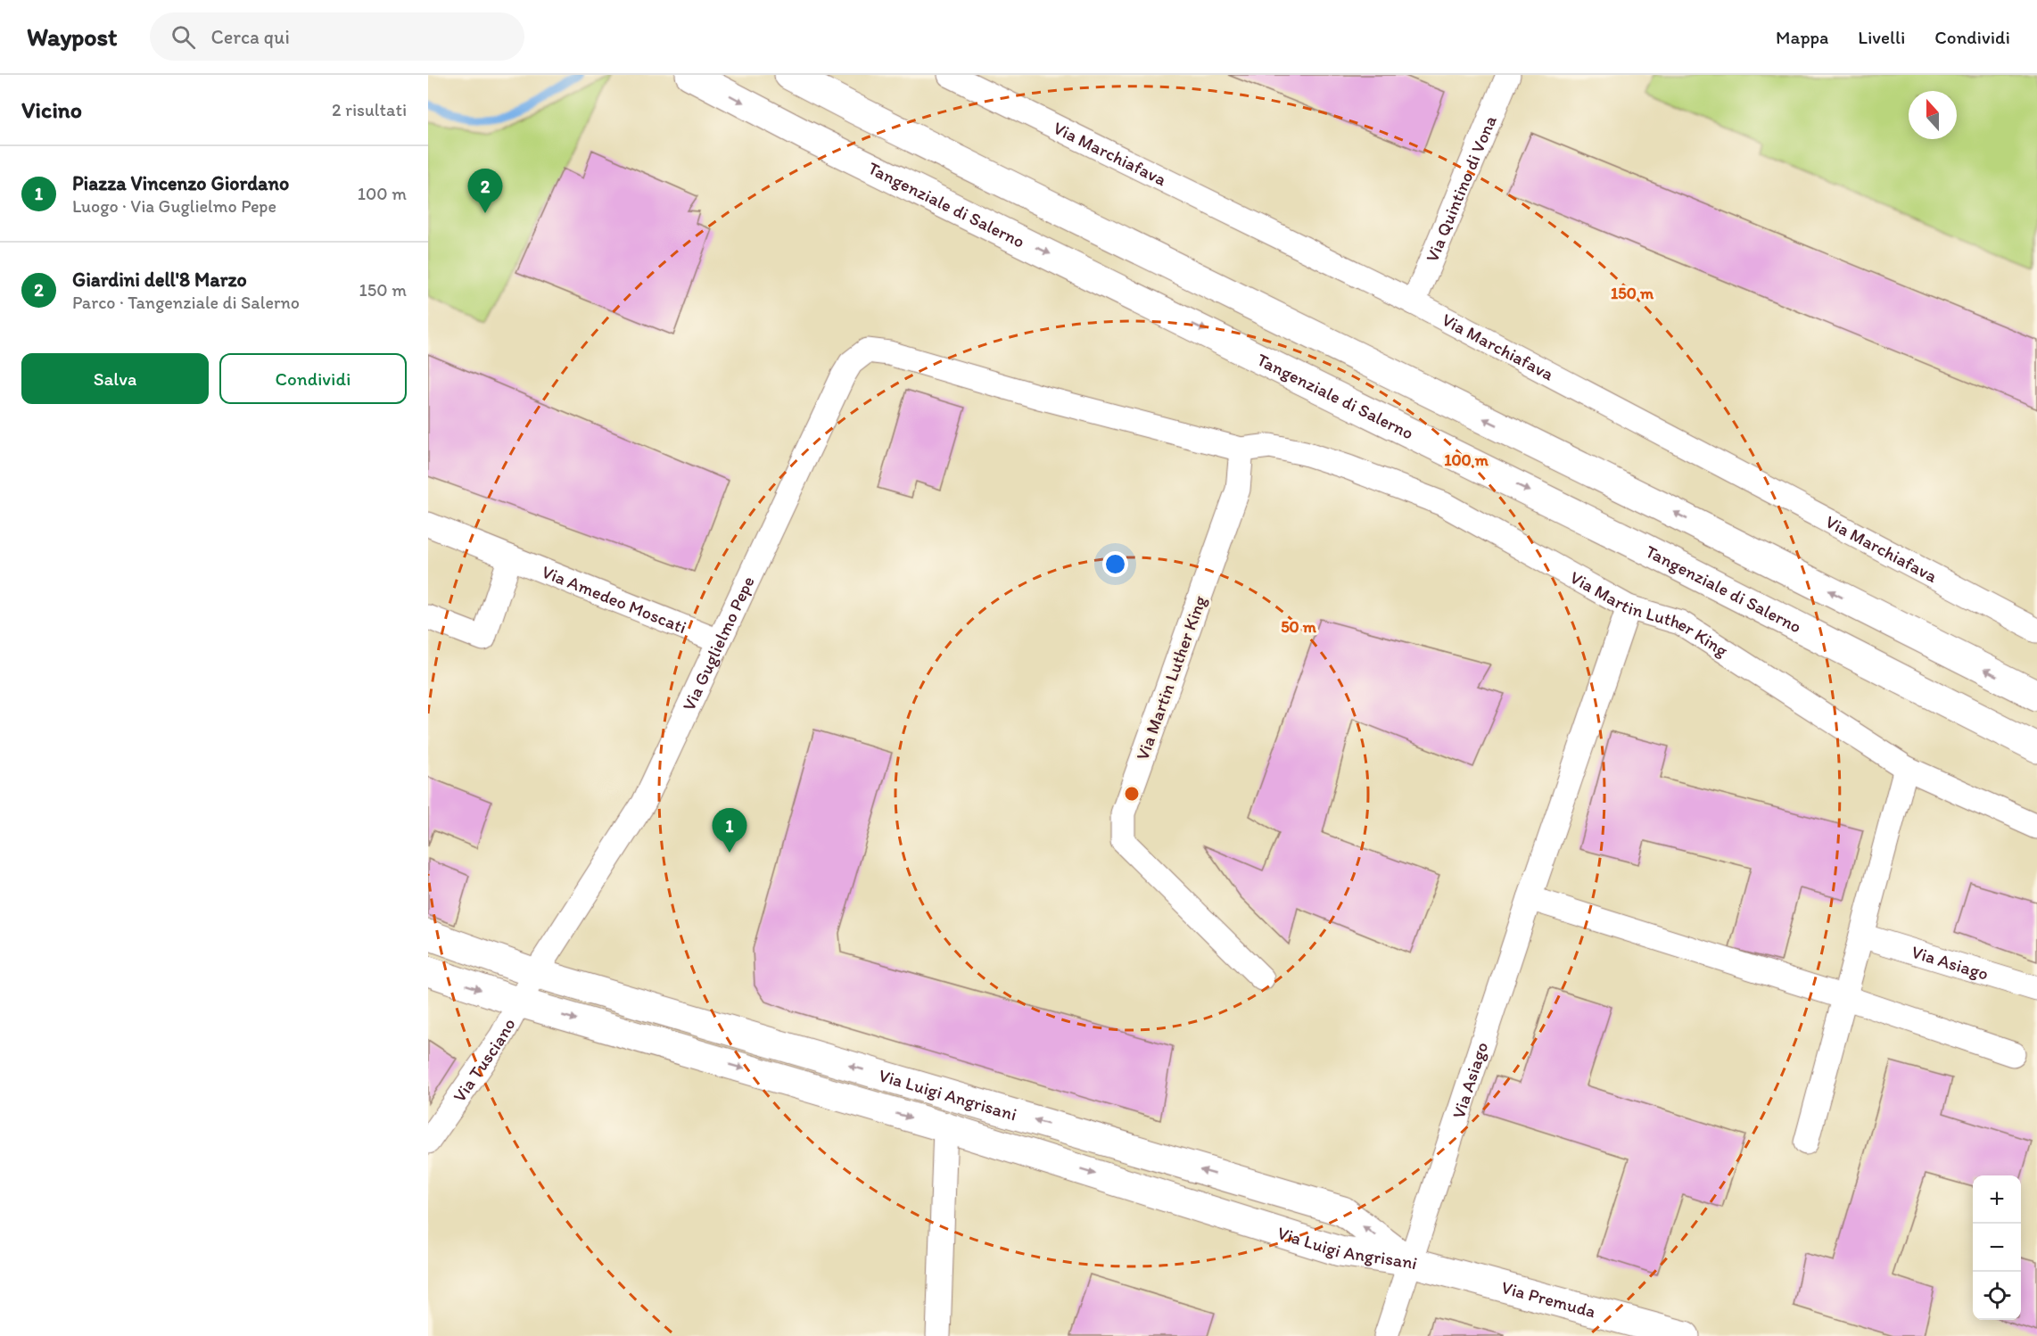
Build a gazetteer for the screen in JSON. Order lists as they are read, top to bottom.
{
  "streets": {
    "main road": ["Tangenziale di Salerno", "Via Luigi Angrisani", "Via Premuda"],
    "street": [
      "Via Marchiafava",
      "Via Quintino di Vona",
      "Via Amedeo Moscati",
      "Via Martin Luther King",
      "Via Guglielmo Pepe",
      "Via Asiago",
      "Via Tusciano"
    ]
  },
  "crossings": [
    ["Via Marchiafava", "Via Quintino di Vona"],
    ["Via Amedeo Moscati", "Via Guglielmo Pepe"],
    ["Via Martin Luther King", "Via Guglielmo Pepe"],
    ["Via Martin Luther King", "Via Asiago"],
    ["Via Guglielmo Pepe", "Via Luigi Angrisani"],
    ["Via Asiago", "Via Luigi Angrisani"],
    ["Via Asiago", "Via Premuda"],
    ["Via Tusciano", "Via Luigi Angrisani"],
    ["Via Luigi Angrisani", "Via Premuda"]
  ],
  "north": "top",
  "page": {
    "header": "Waypost",
    "search": "Cerca qui",
    "nav": ["Mappa", "Livelli", "Condividi"],
    "heading": ["Vicino", "2 risultati"],
    "list": [
      {
        "mark": "1",
        "name": "Piazza Vincenzo Giordano",
        "note": "Luogo · Via Guglielmo Pepe",
        "value": "100 m"
      },
      {
        "mark": "2",
        "name": "Giardini dell'8 Marzo",
        "note": "Parco · Tangenziale di Salerno",
        "value": "150 m"
      }
    ],
    "pins": ["2", "1"],
    "buttons": ["Salva", "Condividi"],
    "map_buttons": ["+", "−"]
  },
  "rings": ["150 m", "100 m", "50 m"]
}
